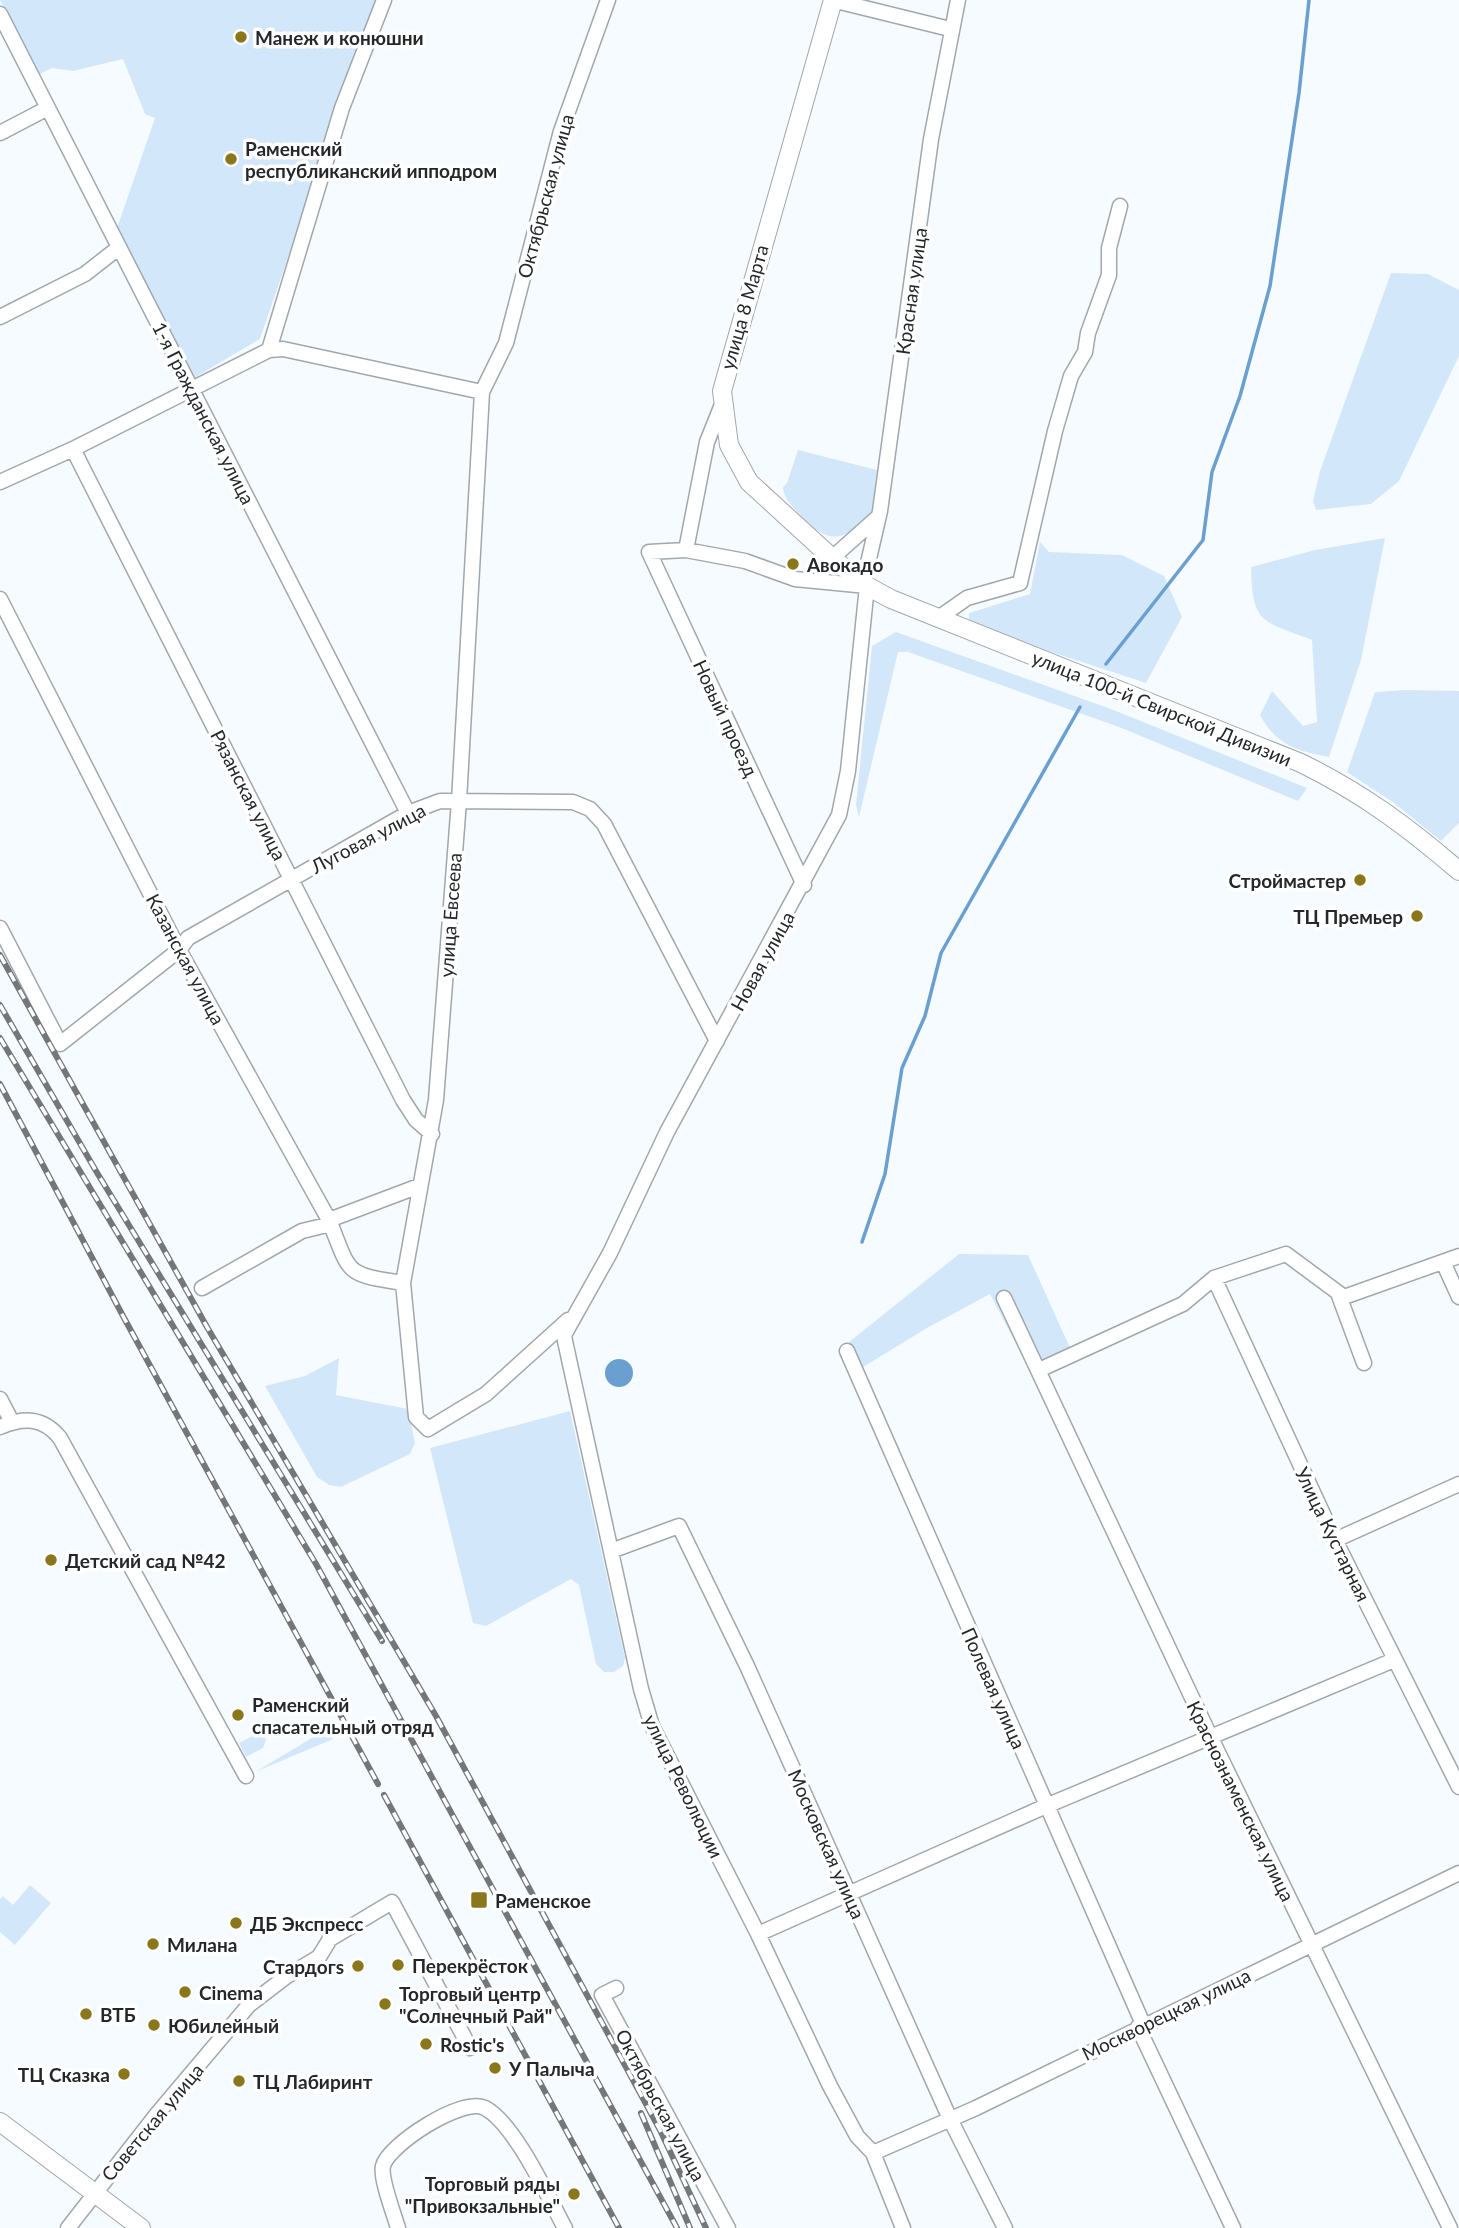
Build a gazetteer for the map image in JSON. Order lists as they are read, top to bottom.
{
  "streets": {
    "main road": ["улица 8 Марта", "улица 100-й Свирской Дивизии"],
    "street": [
      "Октябрьская улица",
      "Красная улица",
      "1-я Гражданская улица",
      "Новый проезд",
      "Рязанская улица",
      "Луговая улица",
      "улица Евсеева",
      "Казанская улица",
      "Новая улица",
      "Улица Кустарная",
      "Полевая улица",
      "улица Революции",
      "Краснознаменская улица",
      "Московская улица",
      "Москворецкая улица",
      "Советская улица"
    ]
  },
  "crossings": [
    ["Октябрьская улица", "улица Евсеева"],
    ["Красная улица", "улица 8 Марта"],
    ["Красная улица", "улица 100-й Свирской Дивизии"],
    ["Красная улица", "Новая улица"],
    ["улица 8 Марта", "улица 100-й Свирской Дивизии"],
    ["улица 8 Марта", "Новая улица"],
    ["1-я Гражданская улица", "Луговая улица"],
    ["улица 100-й Свирской Дивизии", "Новая улица"],
    ["Новый проезд", "Новая улица"],
    ["Рязанская улица", "Луговая улица"],
    ["Рязанская улица", "улица Евсеева"],
    ["Луговая улица", "улица Евсеева"],
    ["Луговая улица", "Казанская улица"],
    ["Луговая улица", "Новая улица"],
    ["улица Евсеева", "Казанская улица"],
    ["улица Евсеева", "Новая улица"],
    ["улица Евсеева", "улица Революции"],
    ["Новая улица", "улица Революции"],
    ["Полевая улица", "Москворецкая улица"],
    ["улица Революции", "Московская улица"],
    ["улица Революции", "Москворецкая улица"],
    ["Краснознаменская улица", "Москворецкая улица"],
    ["Московская улица", "Москворецкая улица"]
  ],
  "places": {
    "other": [
      "Манеж и конюшни",
      "Раменский республиканский ипподром",
      "Авокадо",
      "Строймастер",
      "ТЦ Премьер",
      "Детский сад №42",
      "Раменский спасательный отряд",
      "ДБ Экспресс",
      "Милана",
      "Перекрёсток",
      "Стардогs",
      "Cinema",
      "Торговый центр \"Солнечный Рай\"",
      "ВТБ",
      "Юбилейный",
      "Rostic's",
      "У Палыча",
      "ТЦ Сказка",
      "ТЦ Лабиринт",
      "Торговый ряды \"Привокзальные\""
    ],
    "transit": ["Раменское"]
  }
}
